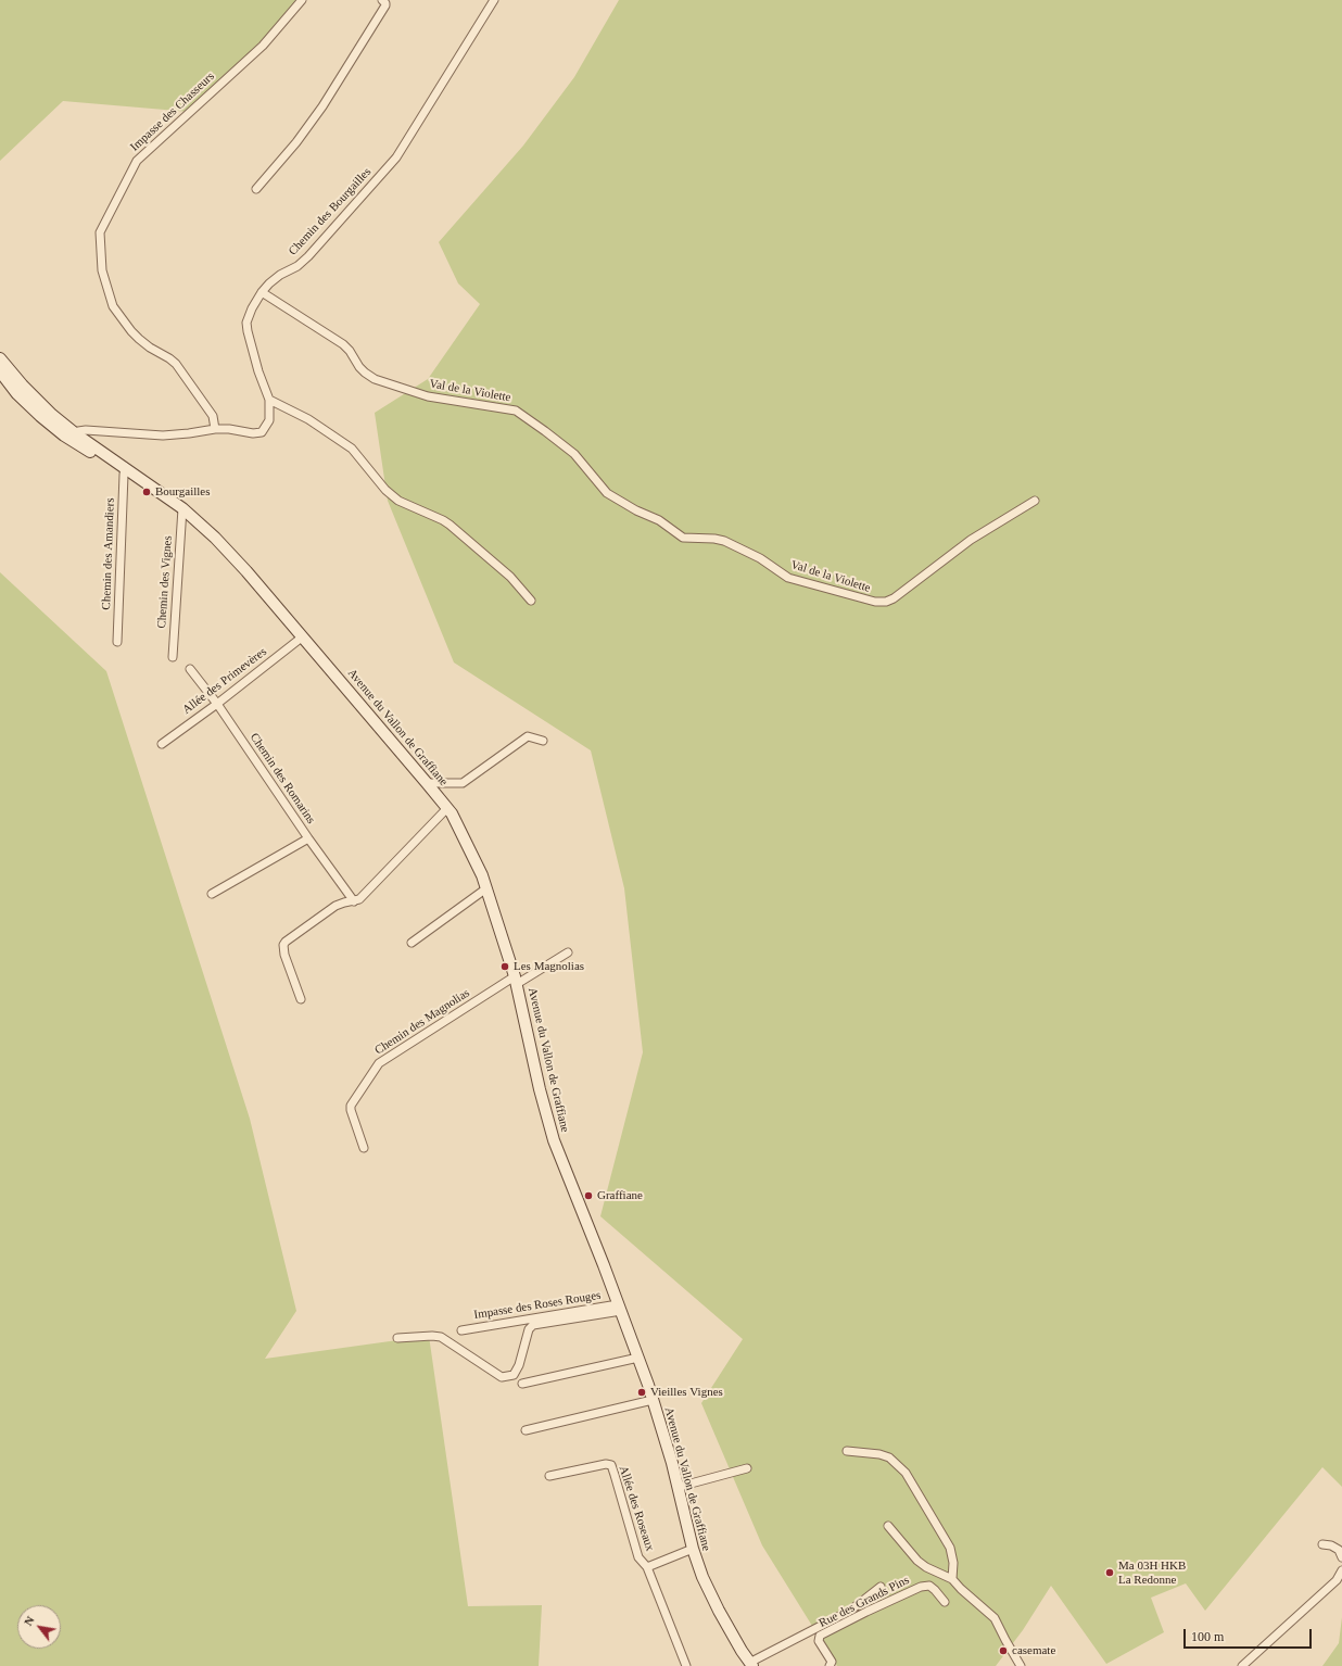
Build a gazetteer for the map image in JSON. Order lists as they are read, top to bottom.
{
  "streets": {
    "street": [
      "Impasse des Chasseurs",
      "Chemin des Bourgailles",
      "Val de la Violette",
      "Chemin des Amandiers",
      "Chemin des Vignes",
      "Allée des Primevères",
      "Avenue du Vallon de Graffiane",
      "Chemin des Romarins",
      "Chemin des Magnolias",
      "Impasse des Roses Rouges",
      "Allée des Roseaux",
      "Rue des Grands Pins"
    ]
  },
  "crossings": [
    ["Impasse des Chasseurs", "Chemin des Bourgailles"],
    ["Chemin des Bourgailles", "Val de la Violette"],
    ["Chemin des Bourgailles", "Avenue du Vallon de Graffiane"],
    ["Chemin des Amandiers", "Avenue du Vallon de Graffiane"],
    ["Chemin des Vignes", "Avenue du Vallon de Graffiane"],
    ["Allée des Primevères", "Avenue du Vallon de Graffiane"],
    ["Allée des Primevères", "Chemin des Romarins"],
    ["Avenue du Vallon de Graffiane", "Chemin des Magnolias"],
    ["Avenue du Vallon de Graffiane", "Impasse des Roses Rouges"],
    ["Avenue du Vallon de Graffiane", "Allée des Roseaux"]
  ],
  "places": [
    "Bourgailles",
    "Les Magnolias",
    "Graffiane",
    "Vieilles Vignes",
    "Ma 03H HKB La Redonne",
    "casemate"
  ],
  "scale_bar": "100 m",
  "north": "top left"
}
